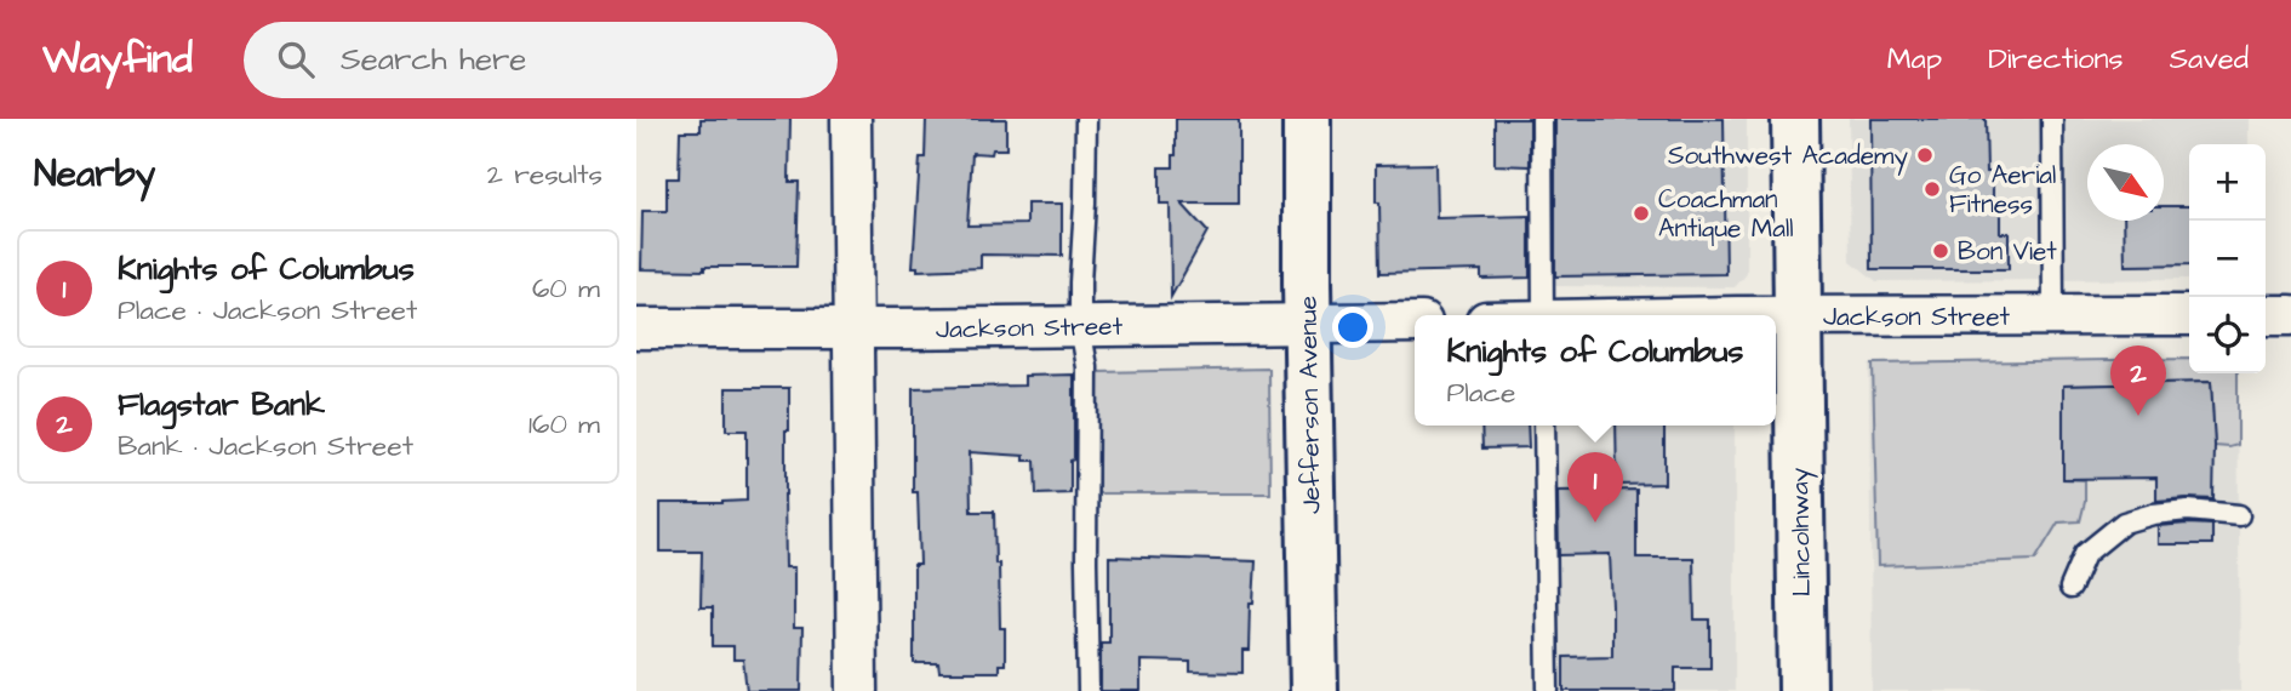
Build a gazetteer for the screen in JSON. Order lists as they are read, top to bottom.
{
  "streets": {
    "street": ["Jackson Street", "Jefferson Avenue", "Lincolnway"]
  },
  "crossings": [
    ["Jackson Street", "Jefferson Avenue"],
    ["Jackson Street", "Lincolnway"]
  ],
  "places": [
    "Southwest Academy",
    "Go Aerial Fitness",
    "Coachman Antique Mall",
    "Bon Viet"
  ],
  "north": "bottom right",
  "page": {
    "header": "Wayfind",
    "search": "Search here",
    "nav": ["Map", "Directions", "Saved"],
    "heading": ["Nearby", "2 results"],
    "map_buttons": ["+", "−"],
    "list": [
      {
        "mark": "1",
        "name": "Knights of Columbus",
        "note": "Place · Jackson Street",
        "value": "60 m"
      },
      {
        "mark": "2",
        "name": "Flagstar Bank",
        "note": "Bank · Jackson Street",
        "value": "160 m"
      }
    ],
    "popup": ["Knights of Columbus", "Place"],
    "pins": ["2", "1"]
  }
}
